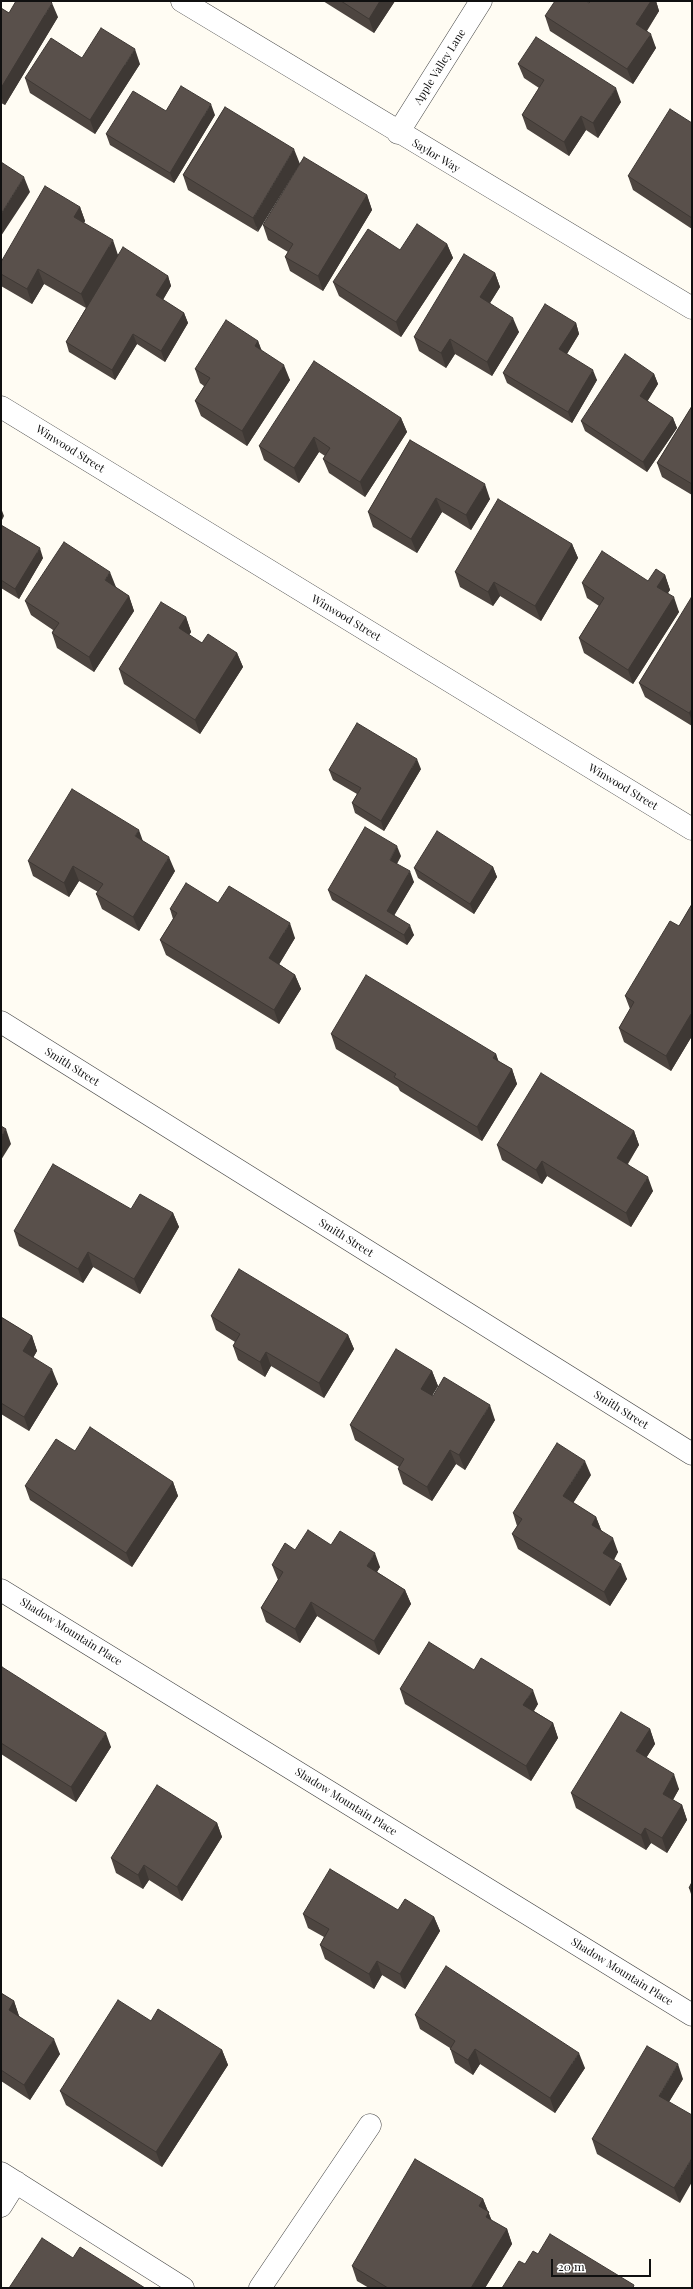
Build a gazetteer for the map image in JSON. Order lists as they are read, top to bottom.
{
  "streets": {
    "street": [
      "Apple Valley Lane",
      "Saylor Way",
      "Winwood Street",
      "Smith Street",
      "Shadow Mountain Place"
    ]
  },
  "crossings": [
    ["Apple Valley Lane", "Saylor Way"]
  ],
  "scale_bar": "20 m"
}
